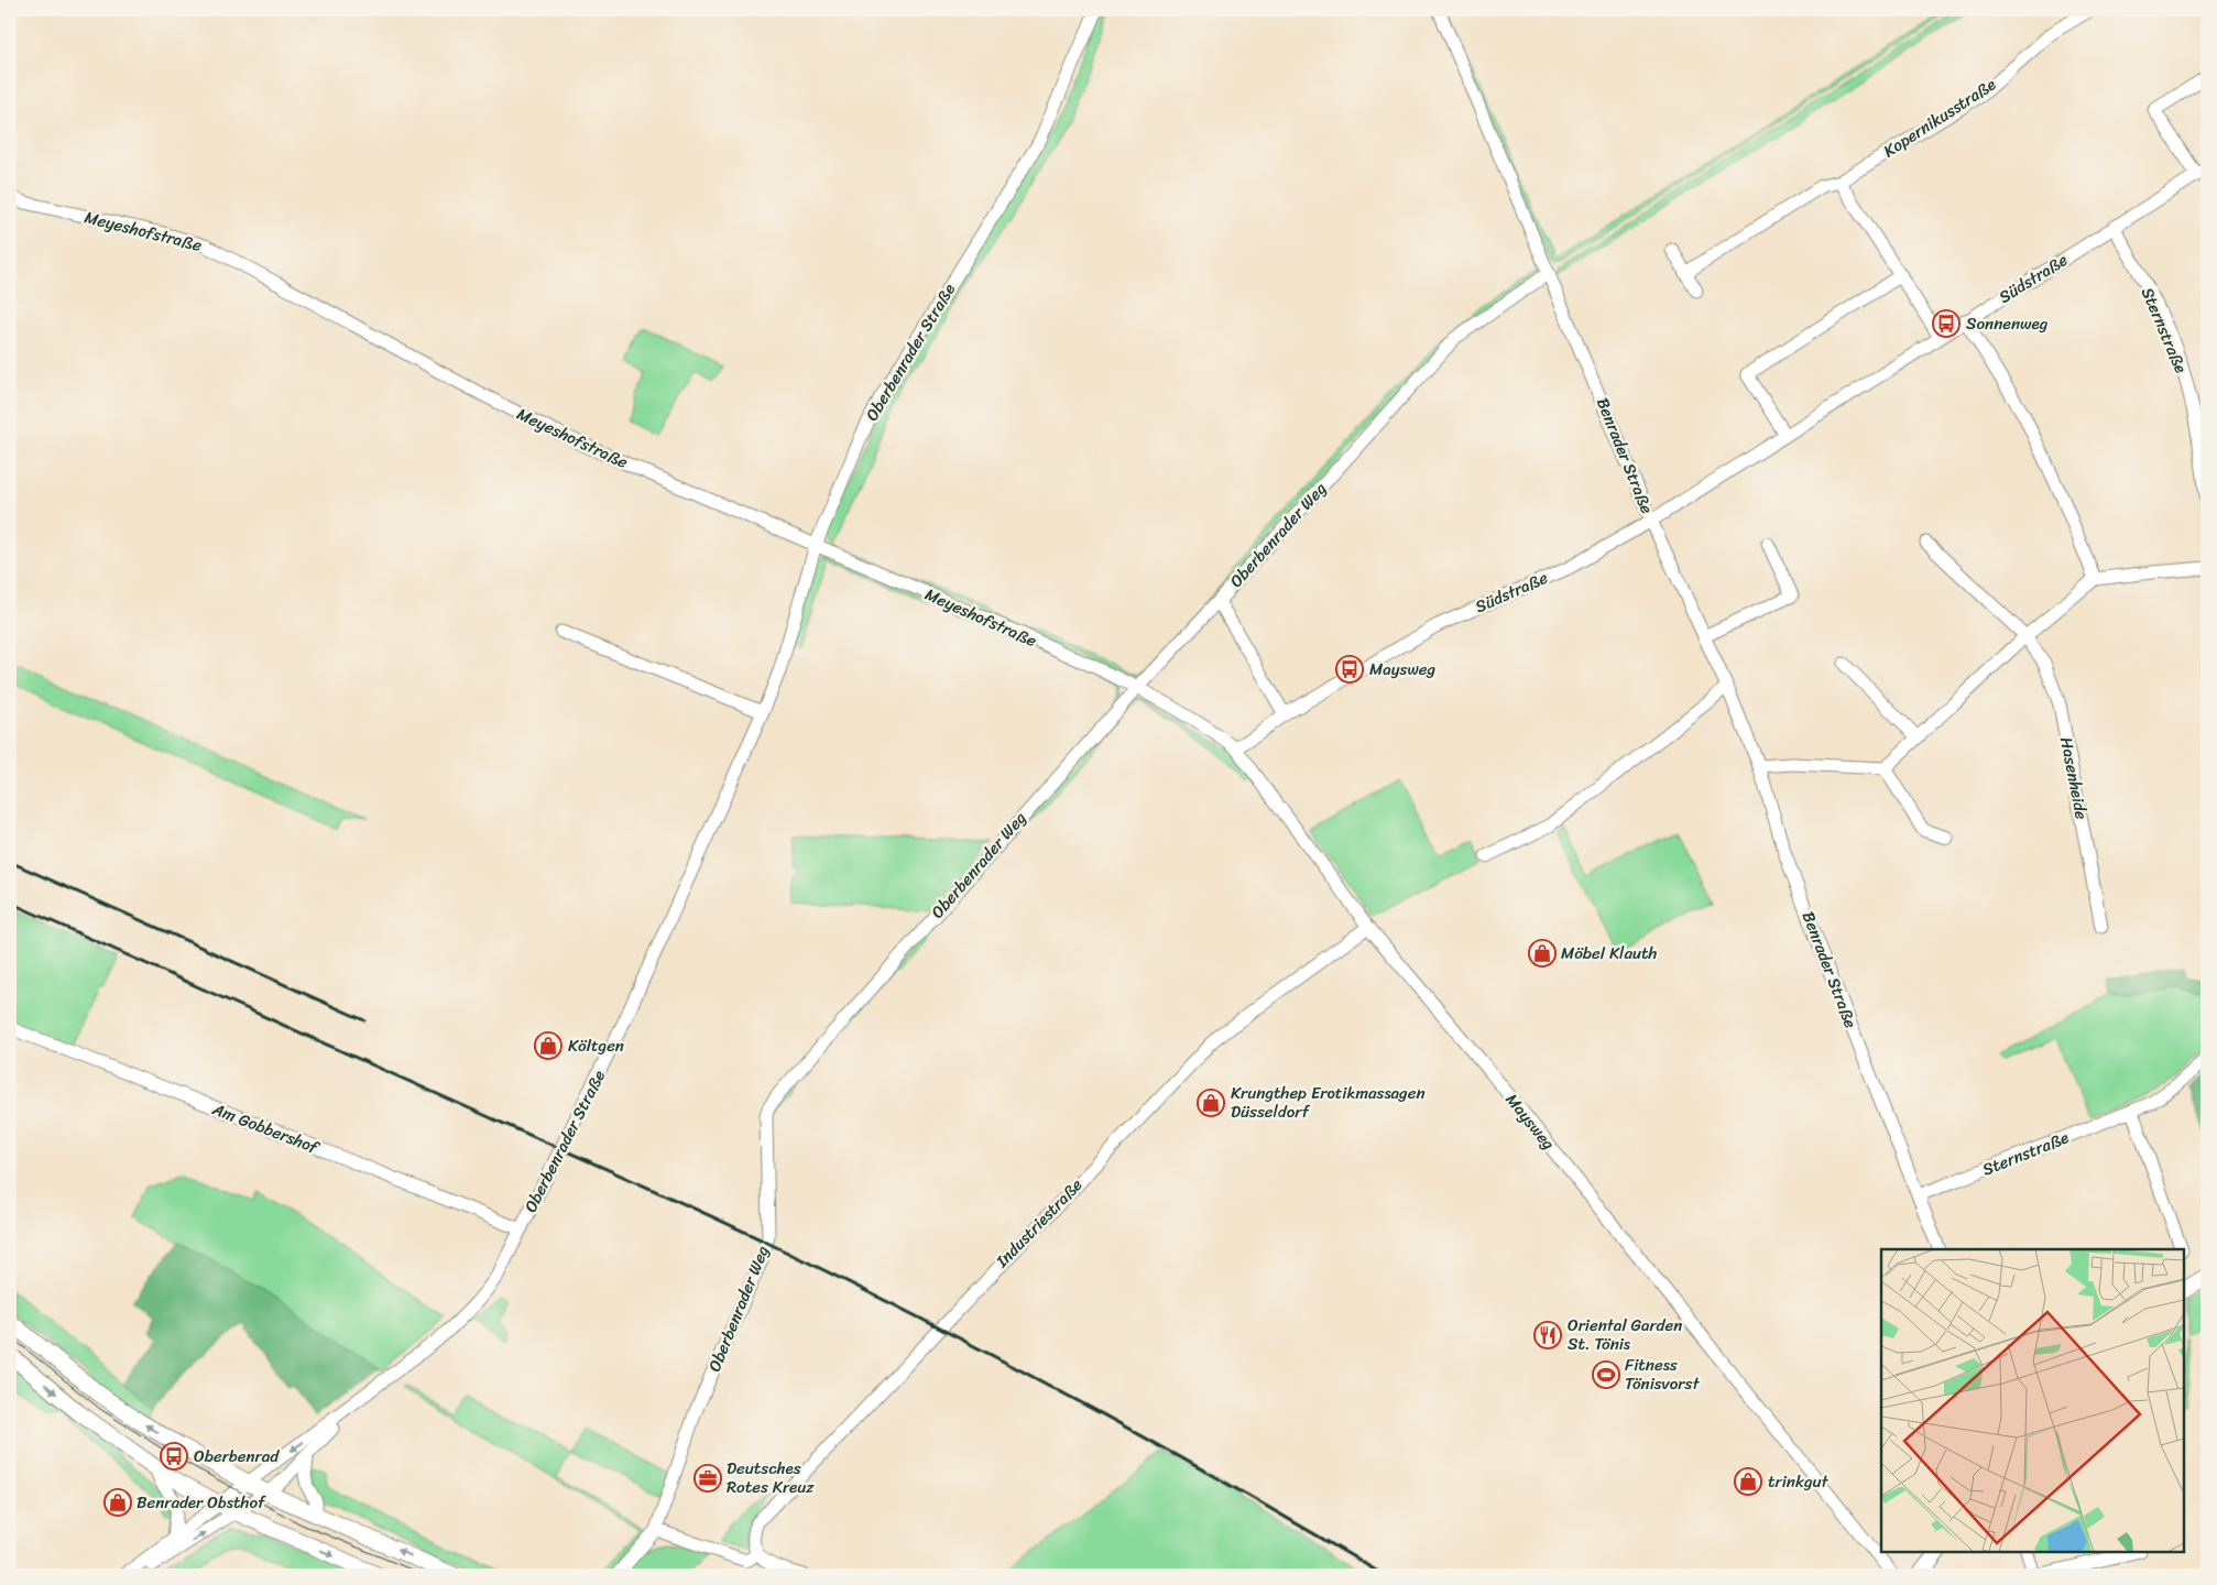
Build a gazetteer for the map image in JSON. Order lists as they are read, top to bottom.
{
  "streets": {
    "street": [
      "Kopernikusstraße",
      "Meyeshofstraße",
      "Südstraße",
      "Sternstraße",
      "Oberbenrader Straße",
      "Benrader Straße",
      "Oberbenrader Weg",
      "Hasenheide",
      "Maysweg",
      "Am Gobbershof",
      "Industriestraße"
    ]
  },
  "crossings": [
    ["Meyeshofstraße", "Oberbenrader Straße"],
    ["Meyeshofstraße", "Oberbenrader Weg"],
    ["Meyeshofstraße", "Maysweg"],
    ["Südstraße", "Sternstraße"],
    ["Südstraße", "Benrader Straße"],
    ["Südstraße", "Maysweg"],
    ["Sternstraße", "Benrader Straße"],
    ["Oberbenrader Straße", "Am Gobbershof"],
    ["Benrader Straße", "Oberbenrader Weg"],
    ["Oberbenrader Weg", "Maysweg"],
    ["Maysweg", "Industriestraße"]
  ],
  "places": {
    "bus stop": ["Sonnenweg", "Maysweg", "Oberbenrad"],
    "shop": [
      "Möbel Klauth",
      "Költgen",
      "Krungthep Erotikmassagen Düsseldorf",
      "trinkgut",
      "Benrader Obsthof"
    ],
    "restaurant": ["Oriental Garden St. Tönis"],
    "sports": ["Fitness Tönisvorst"],
    "office": ["Deutsches Rotes Kreuz"]
  }
}
